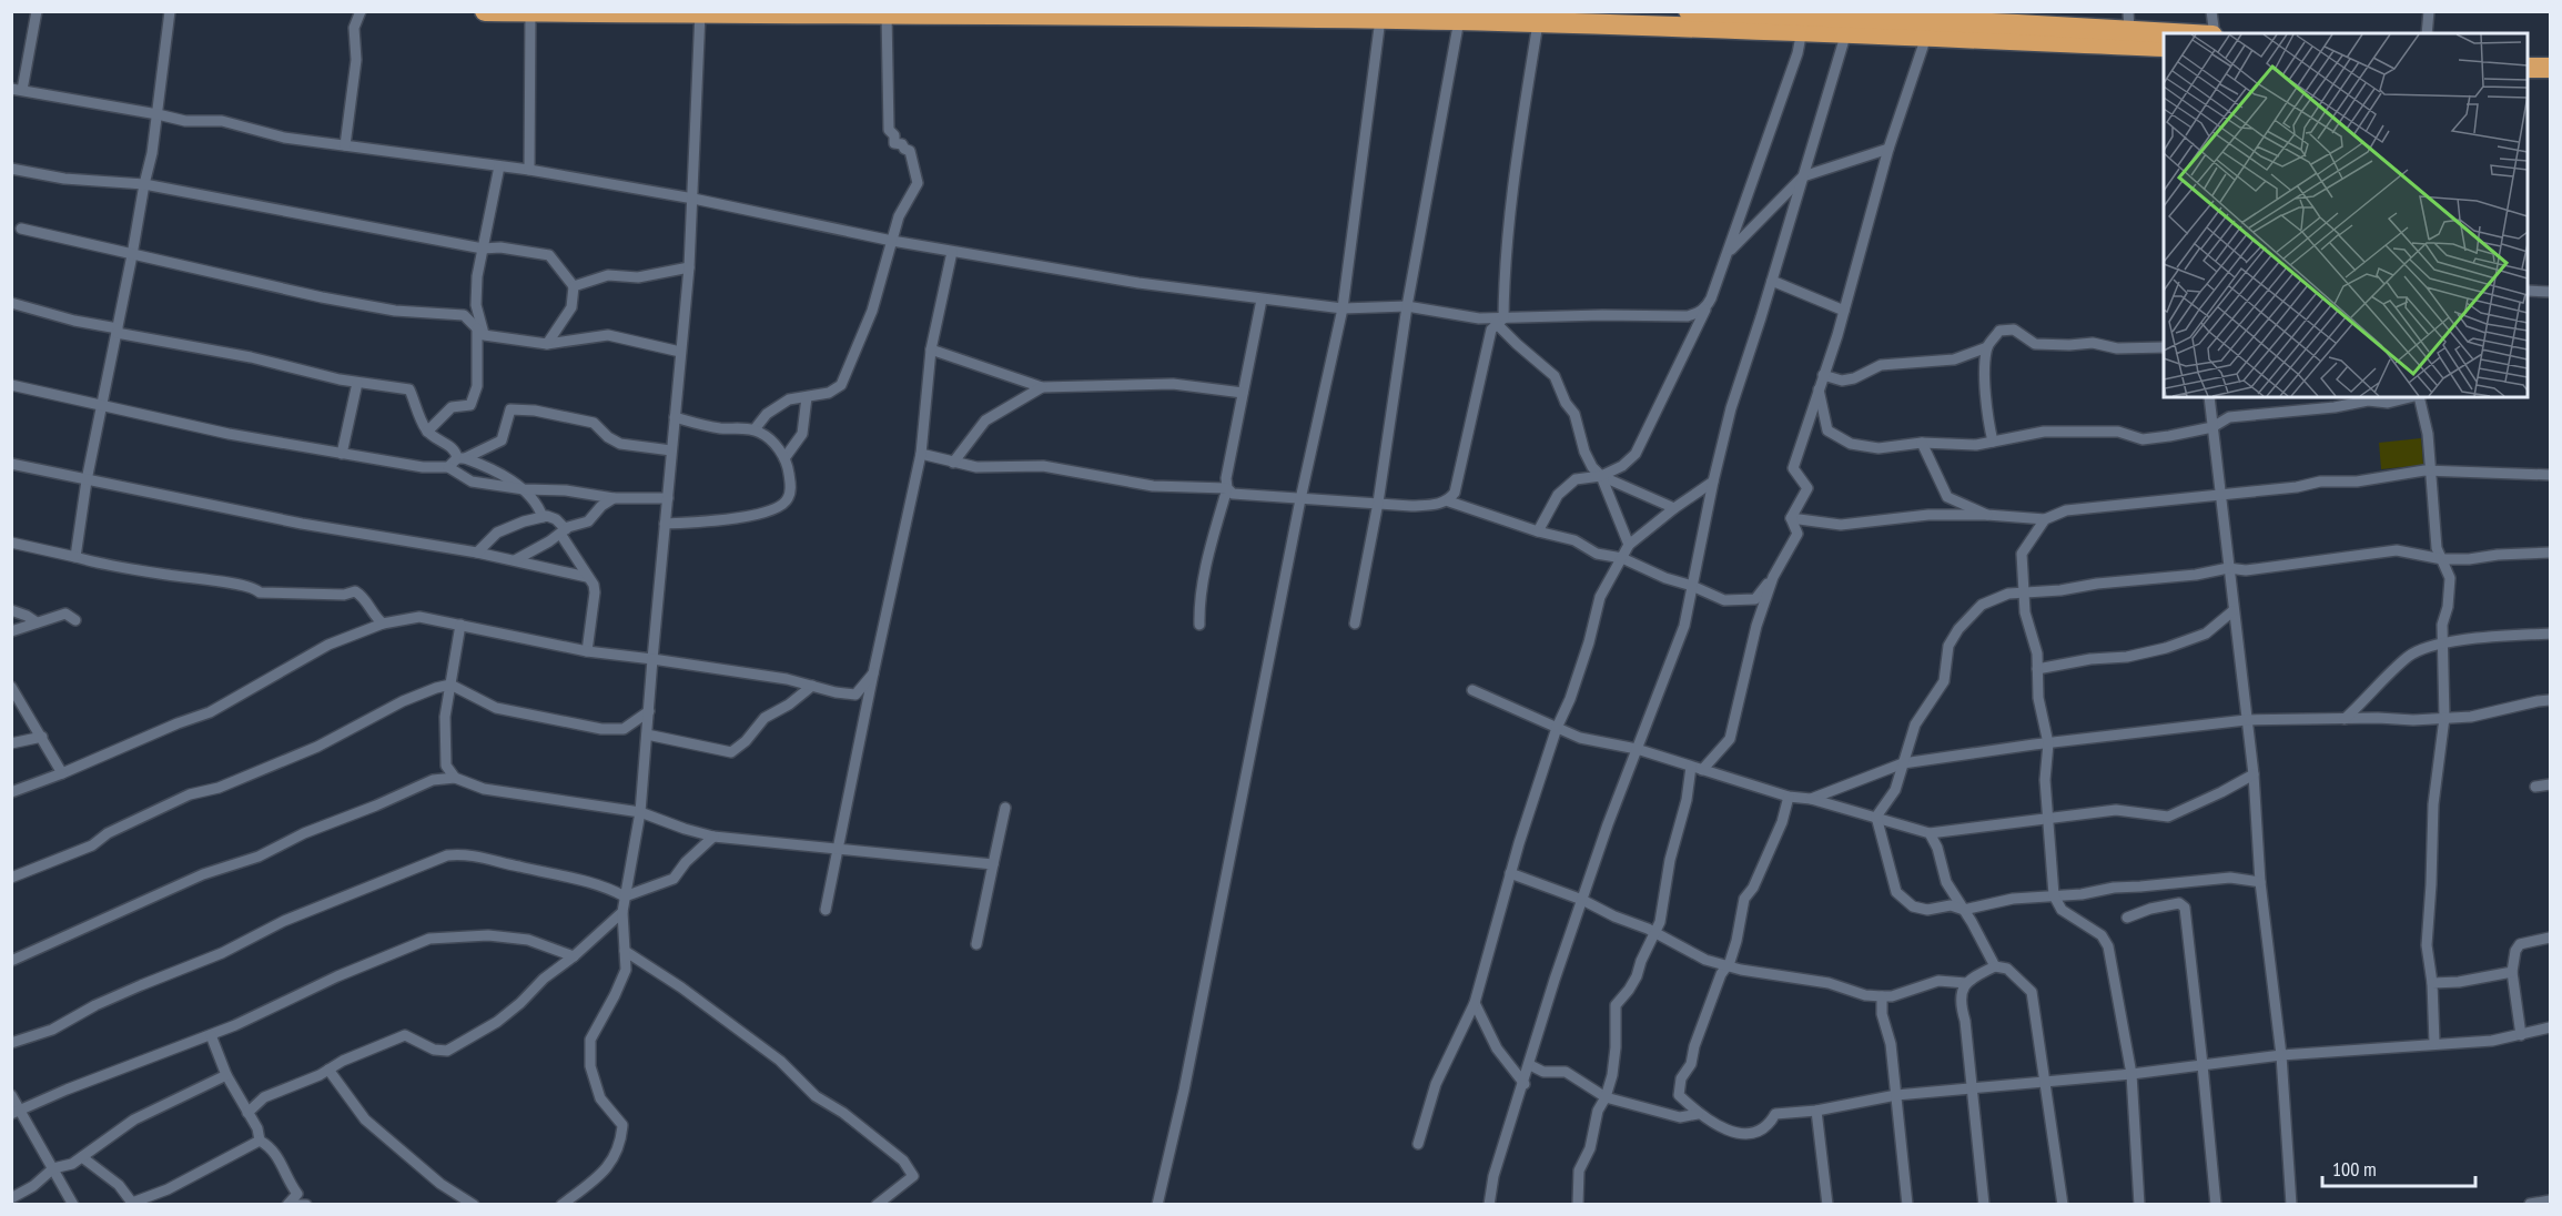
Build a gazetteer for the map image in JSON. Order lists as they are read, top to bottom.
{
  "scale_bar": "100 m"
}
